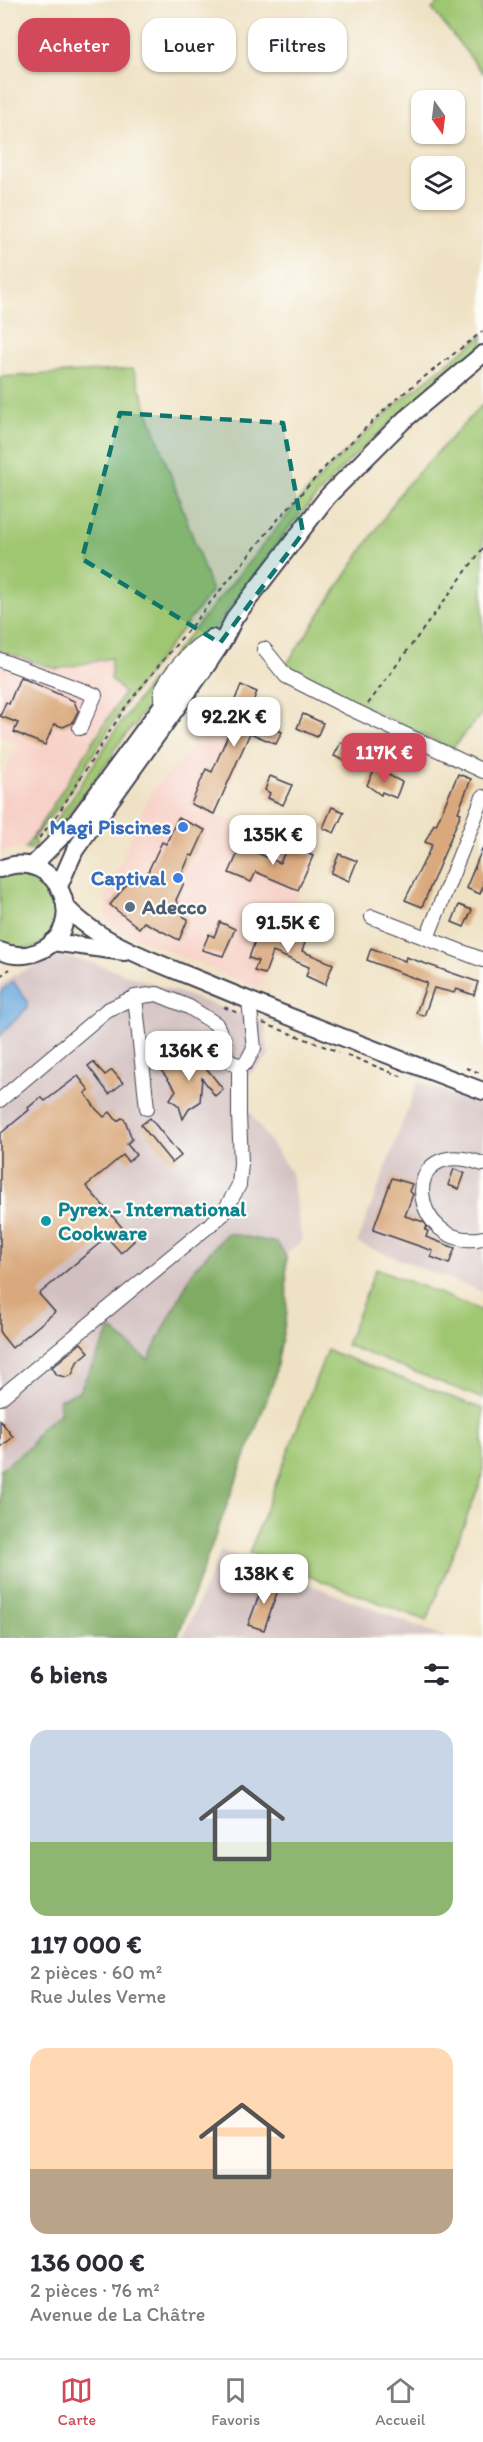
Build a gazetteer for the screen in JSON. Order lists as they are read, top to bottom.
{
  "places": [
    "Magi Piscines",
    "Captival",
    "Adecco",
    "Pyrex - International Cookware"
  ],
  "north": "bottom",
  "page": {
    "chip": ["Acheter", "Louer", "Filtres"],
    "price": [
      "92.2K €",
      "117K €",
      "135K €",
      "91.5K €",
      "136K €",
      "138K €"
    ],
    "heading": "6 biens",
    "list": [
      {
        "name": "117 000 €",
        "note": "2 pièces · 60 m² · Rue Jules Verne"
      },
      {
        "name": "136 000 €",
        "note": "2 pièces · 76 m² · Avenue de La Châtre"
      }
    ],
    "tabs": ["Carte", "Favoris", "Accueil"]
  }
}
